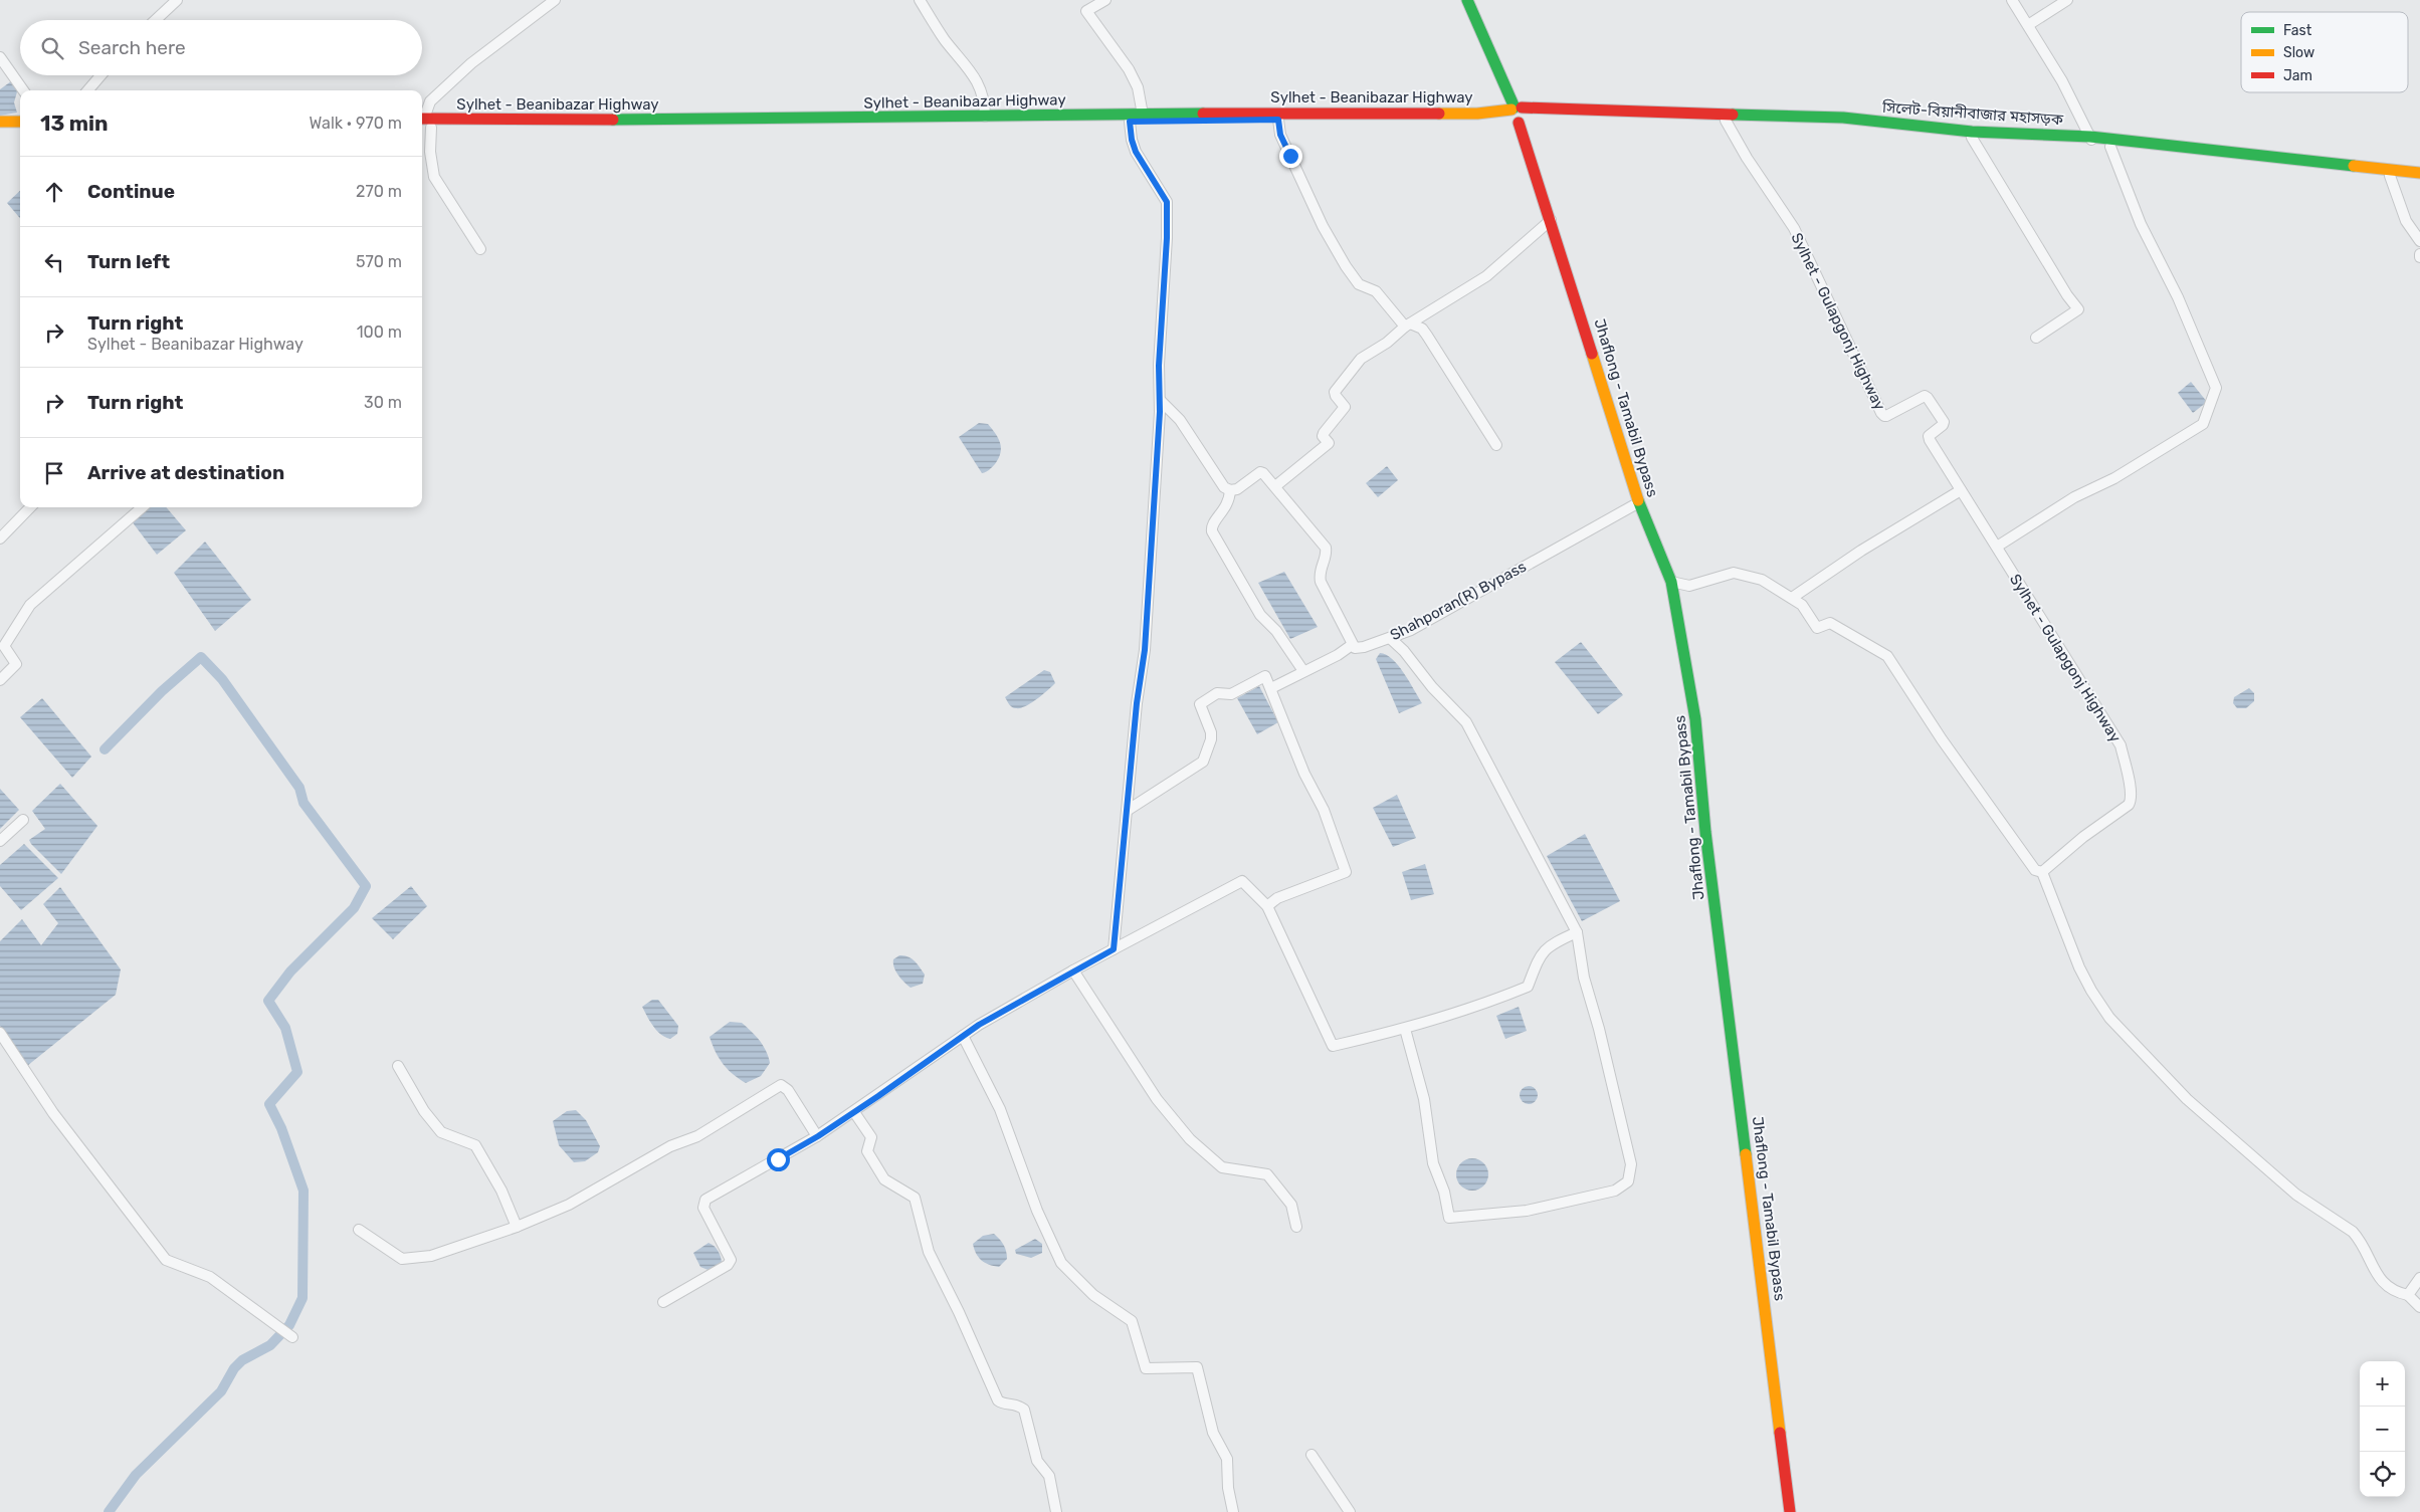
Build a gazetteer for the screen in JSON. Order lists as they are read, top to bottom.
{
  "streets": {
    "main road": ["Sylhet - Beanibazar Highway", "সিলেট-বিয়ানীবাজার মহাসড়ক", "Jhaflong - Tamabil Bypass"],
    "street": ["Sylhet - Gulapgonj Highway", "Shahporan(R) Bypass"]
  },
  "crossings": [
    ["Sylhet - Beanibazar Highway", "সিলেট-বিয়ানীবাজার মহাসড়ক"],
    ["Sylhet - Beanibazar Highway", "Jhaflong - Tamabil Bypass"],
    ["সিলেট-বিয়ানীবাজার মহাসড়ক", "Sylhet - Gulapgonj Highway"],
    ["সিলেট-বিয়ানীবাজার মহাসড়ক", "Jhaflong - Tamabil Bypass"],
    ["Jhaflong - Tamabil Bypass", "Shahporan(R) Bypass"]
  ],
  "legend": ["Fast", "Slow", "Jam"],
  "page": {
    "search": "Search here",
    "heading": ["13 min", "Walk · 970 m"],
    "list": [
      ["Continue", "270 m"],
      ["Turn left", "570 m"],
      ["Turn right", "Sylhet - Beanibazar Highway", "100 m"],
      ["Turn right", "30 m"],
      "Arrive at destination"
    ],
    "map_buttons": ["+", "−"]
  }
}
